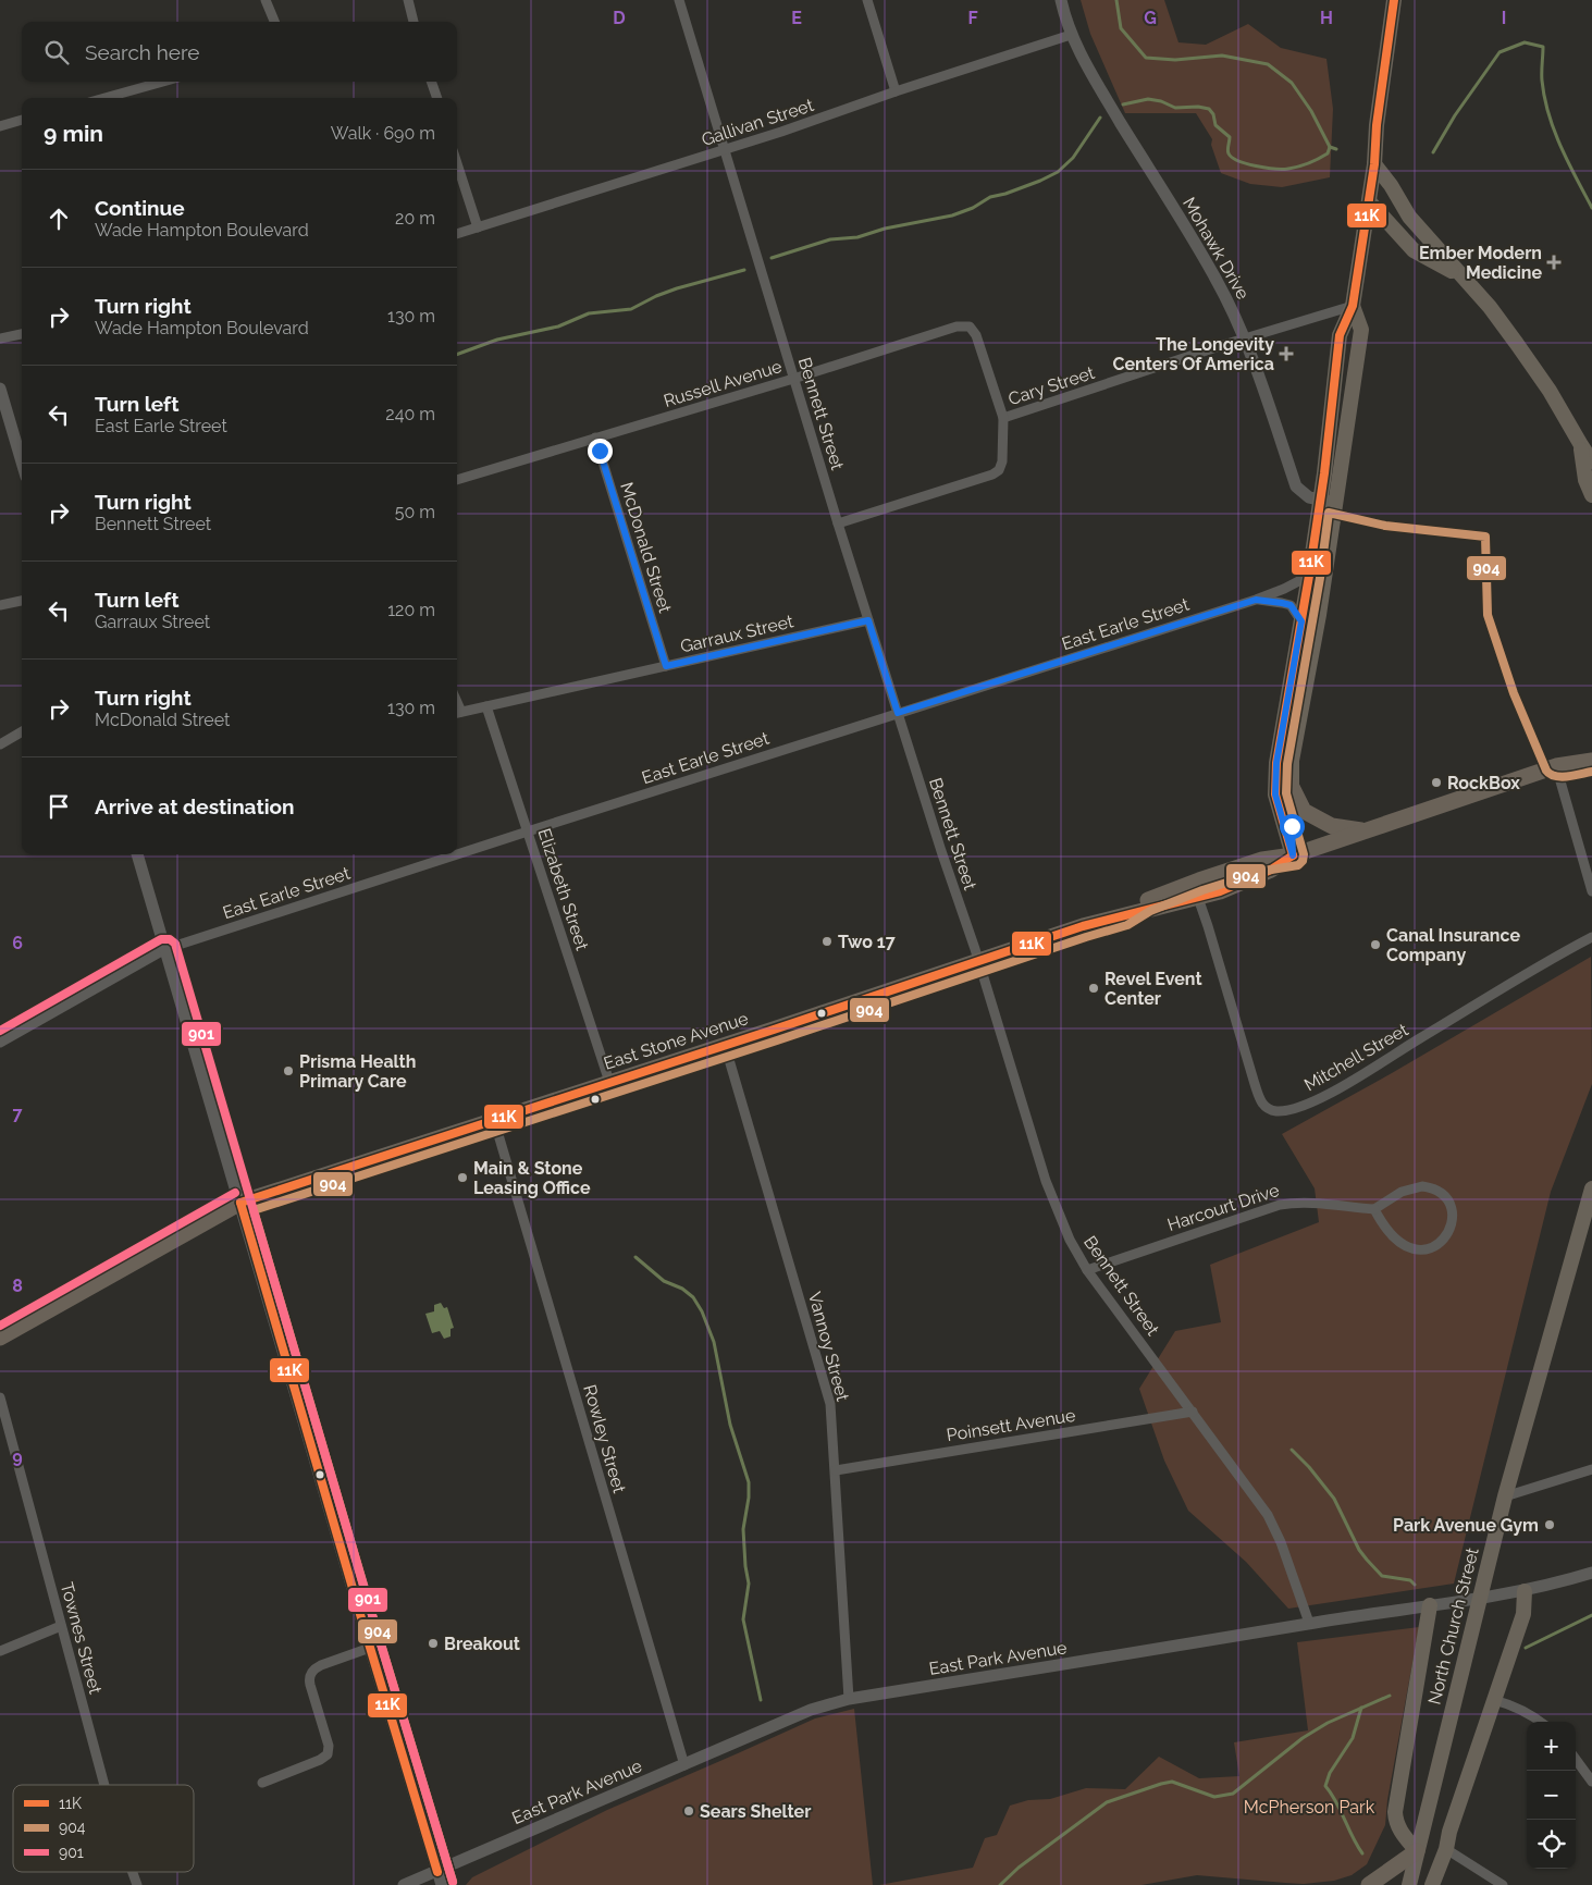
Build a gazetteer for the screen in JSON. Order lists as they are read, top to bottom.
{
  "streets": {
    "highway": ["East Stone Avenue"],
    "main road": ["North Church Street"],
    "street": [
      "Gallivan Street",
      "Mohawk Drive",
      "Russell Avenue",
      "Cary Street",
      "Bennett Street",
      "McDonald Street",
      "East Earle Street",
      "Garraux Street",
      "Elizabeth Street",
      "Mitchell Street",
      "Harcourt Drive",
      "Vannoy Street",
      "Poinsett Avenue",
      "Rowley Street",
      "Townes Street",
      "East Park Avenue"
    ]
  },
  "crossings": [
    ["Gallivan Street", "Mohawk Drive"],
    ["Gallivan Street", "Bennett Street"],
    ["Mohawk Drive", "Cary Street"],
    ["Russell Avenue", "Cary Street"],
    ["Russell Avenue", "Bennett Street"],
    ["Russell Avenue", "McDonald Street"],
    ["Cary Street", "Bennett Street"],
    ["Bennett Street", "East Earle Street"],
    ["Bennett Street", "Garraux Street"],
    ["Bennett Street", "East Stone Avenue"],
    ["Bennett Street", "Harcourt Drive"],
    ["Bennett Street", "Poinsett Avenue"],
    ["Bennett Street", "East Park Avenue"],
    ["McDonald Street", "Garraux Street"],
    ["East Earle Street", "Elizabeth Street"],
    ["Garraux Street", "Elizabeth Street"],
    ["Elizabeth Street", "East Stone Avenue"],
    ["East Stone Avenue", "Mitchell Street"],
    ["East Stone Avenue", "Vannoy Street"],
    ["East Stone Avenue", "Rowley Street"],
    ["Vannoy Street", "Poinsett Avenue"],
    ["Vannoy Street", "East Park Avenue"],
    ["Rowley Street", "East Park Avenue"]
  ],
  "parks": ["McPherson Park"],
  "places": {
    "health": ["Ember Modern Medicine", "The Longevity Centers Of America"],
    "other": [
      "RockBox",
      "Two 17",
      "Canal Insurance Company",
      "Revel Event Center",
      "Prisma Health Primary Care",
      "Main & Stone Leasing Office",
      "Park Avenue Gym",
      "Breakout",
      "Sears Shelter"
    ]
  },
  "lines": ["transit line 11K", "transit line 904", "transit line 901"],
  "legend": ["11K", "904", "901"],
  "page": {
    "search": "Search here",
    "heading": ["9 min", "Walk · 690 m"],
    "list": [
      ["Continue", "Wade Hampton Boulevard", "20 m"],
      ["Turn right", "Wade Hampton Boulevard", "130 m"],
      ["Turn left", "East Earle Street", "240 m"],
      ["Turn right", "Bennett Street", "50 m"],
      ["Turn left", "Garraux Street", "120 m"],
      ["Turn right", "McDonald Street", "130 m"],
      "Arrive at destination"
    ],
    "map_buttons": ["+", "−"]
  },
  "grid": {
    "columns": [
      "D",
      "E",
      "F",
      "G",
      "H",
      "I"
    ],
    "rows": [
      "6",
      "7",
      "8",
      "9"
    ]
  }
}
